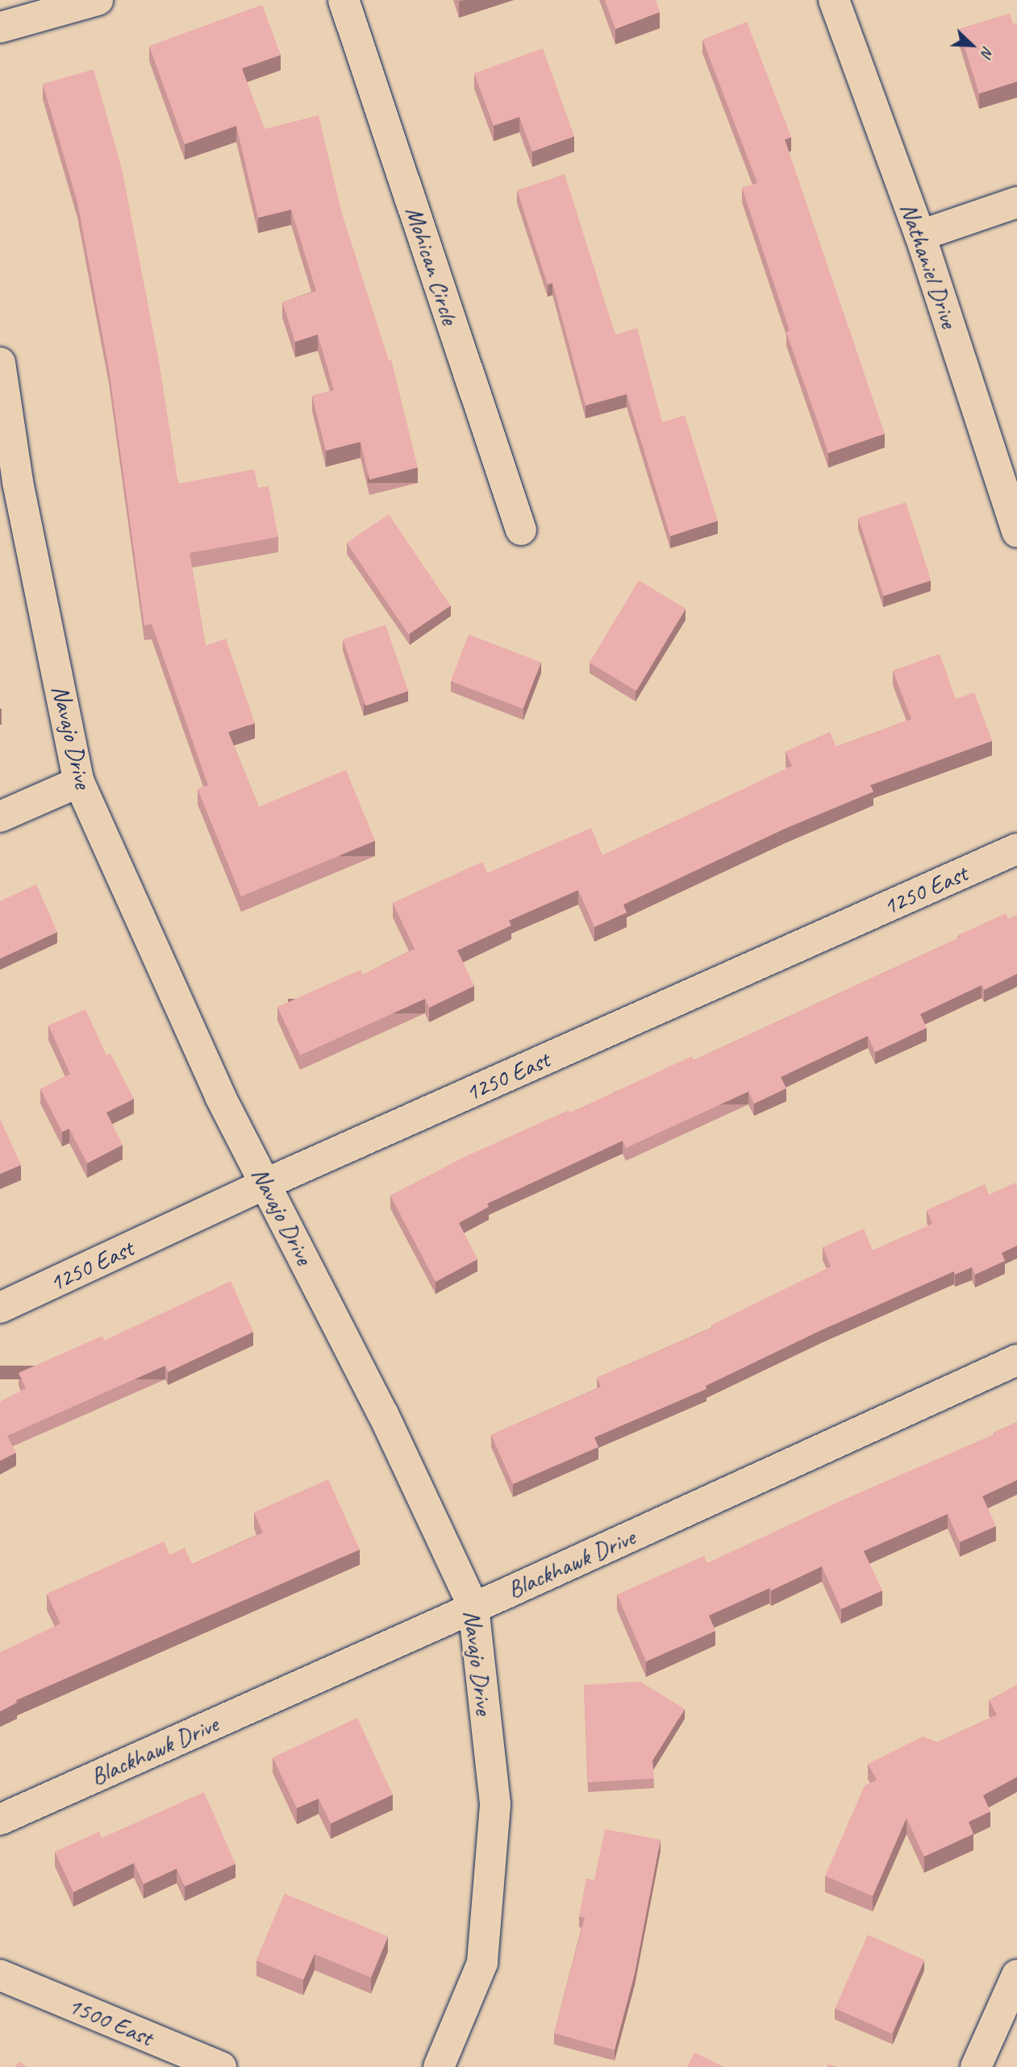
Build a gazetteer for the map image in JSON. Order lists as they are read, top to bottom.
{
  "streets": {
    "street": [
      "Mohican Circle",
      "Nathaniel Drive",
      "Navajo Drive",
      "1250 East",
      "Blackhawk Drive",
      "1500 East"
    ]
  },
  "crossings": [
    ["Navajo Drive", "1250 East"],
    ["Navajo Drive", "Blackhawk Drive"]
  ],
  "north": "bottom right"
}
